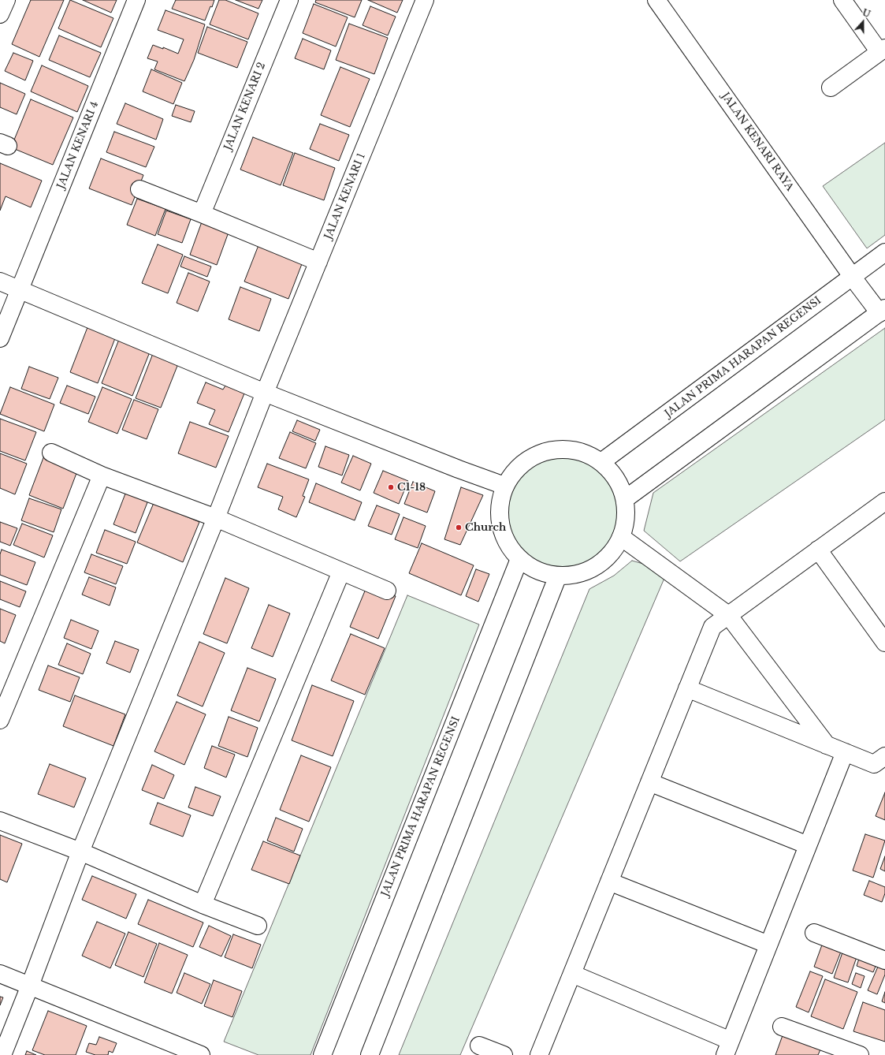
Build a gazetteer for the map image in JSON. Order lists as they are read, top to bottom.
{
  "streets": {
    "street": [
      "JALAN KENARI 2",
      "JALAN KENARI RAYA",
      "JALAN KENARI 4",
      "JALAN KENARI 1",
      "JALAN PRIMA HARAPAN REGENSI"
    ]
  },
  "crossings": [
    ["JALAN KENARI RAYA", "JALAN PRIMA HARAPAN REGENSI"]
  ],
  "places": ["C1-18", "Church"],
  "north": "top"
}
